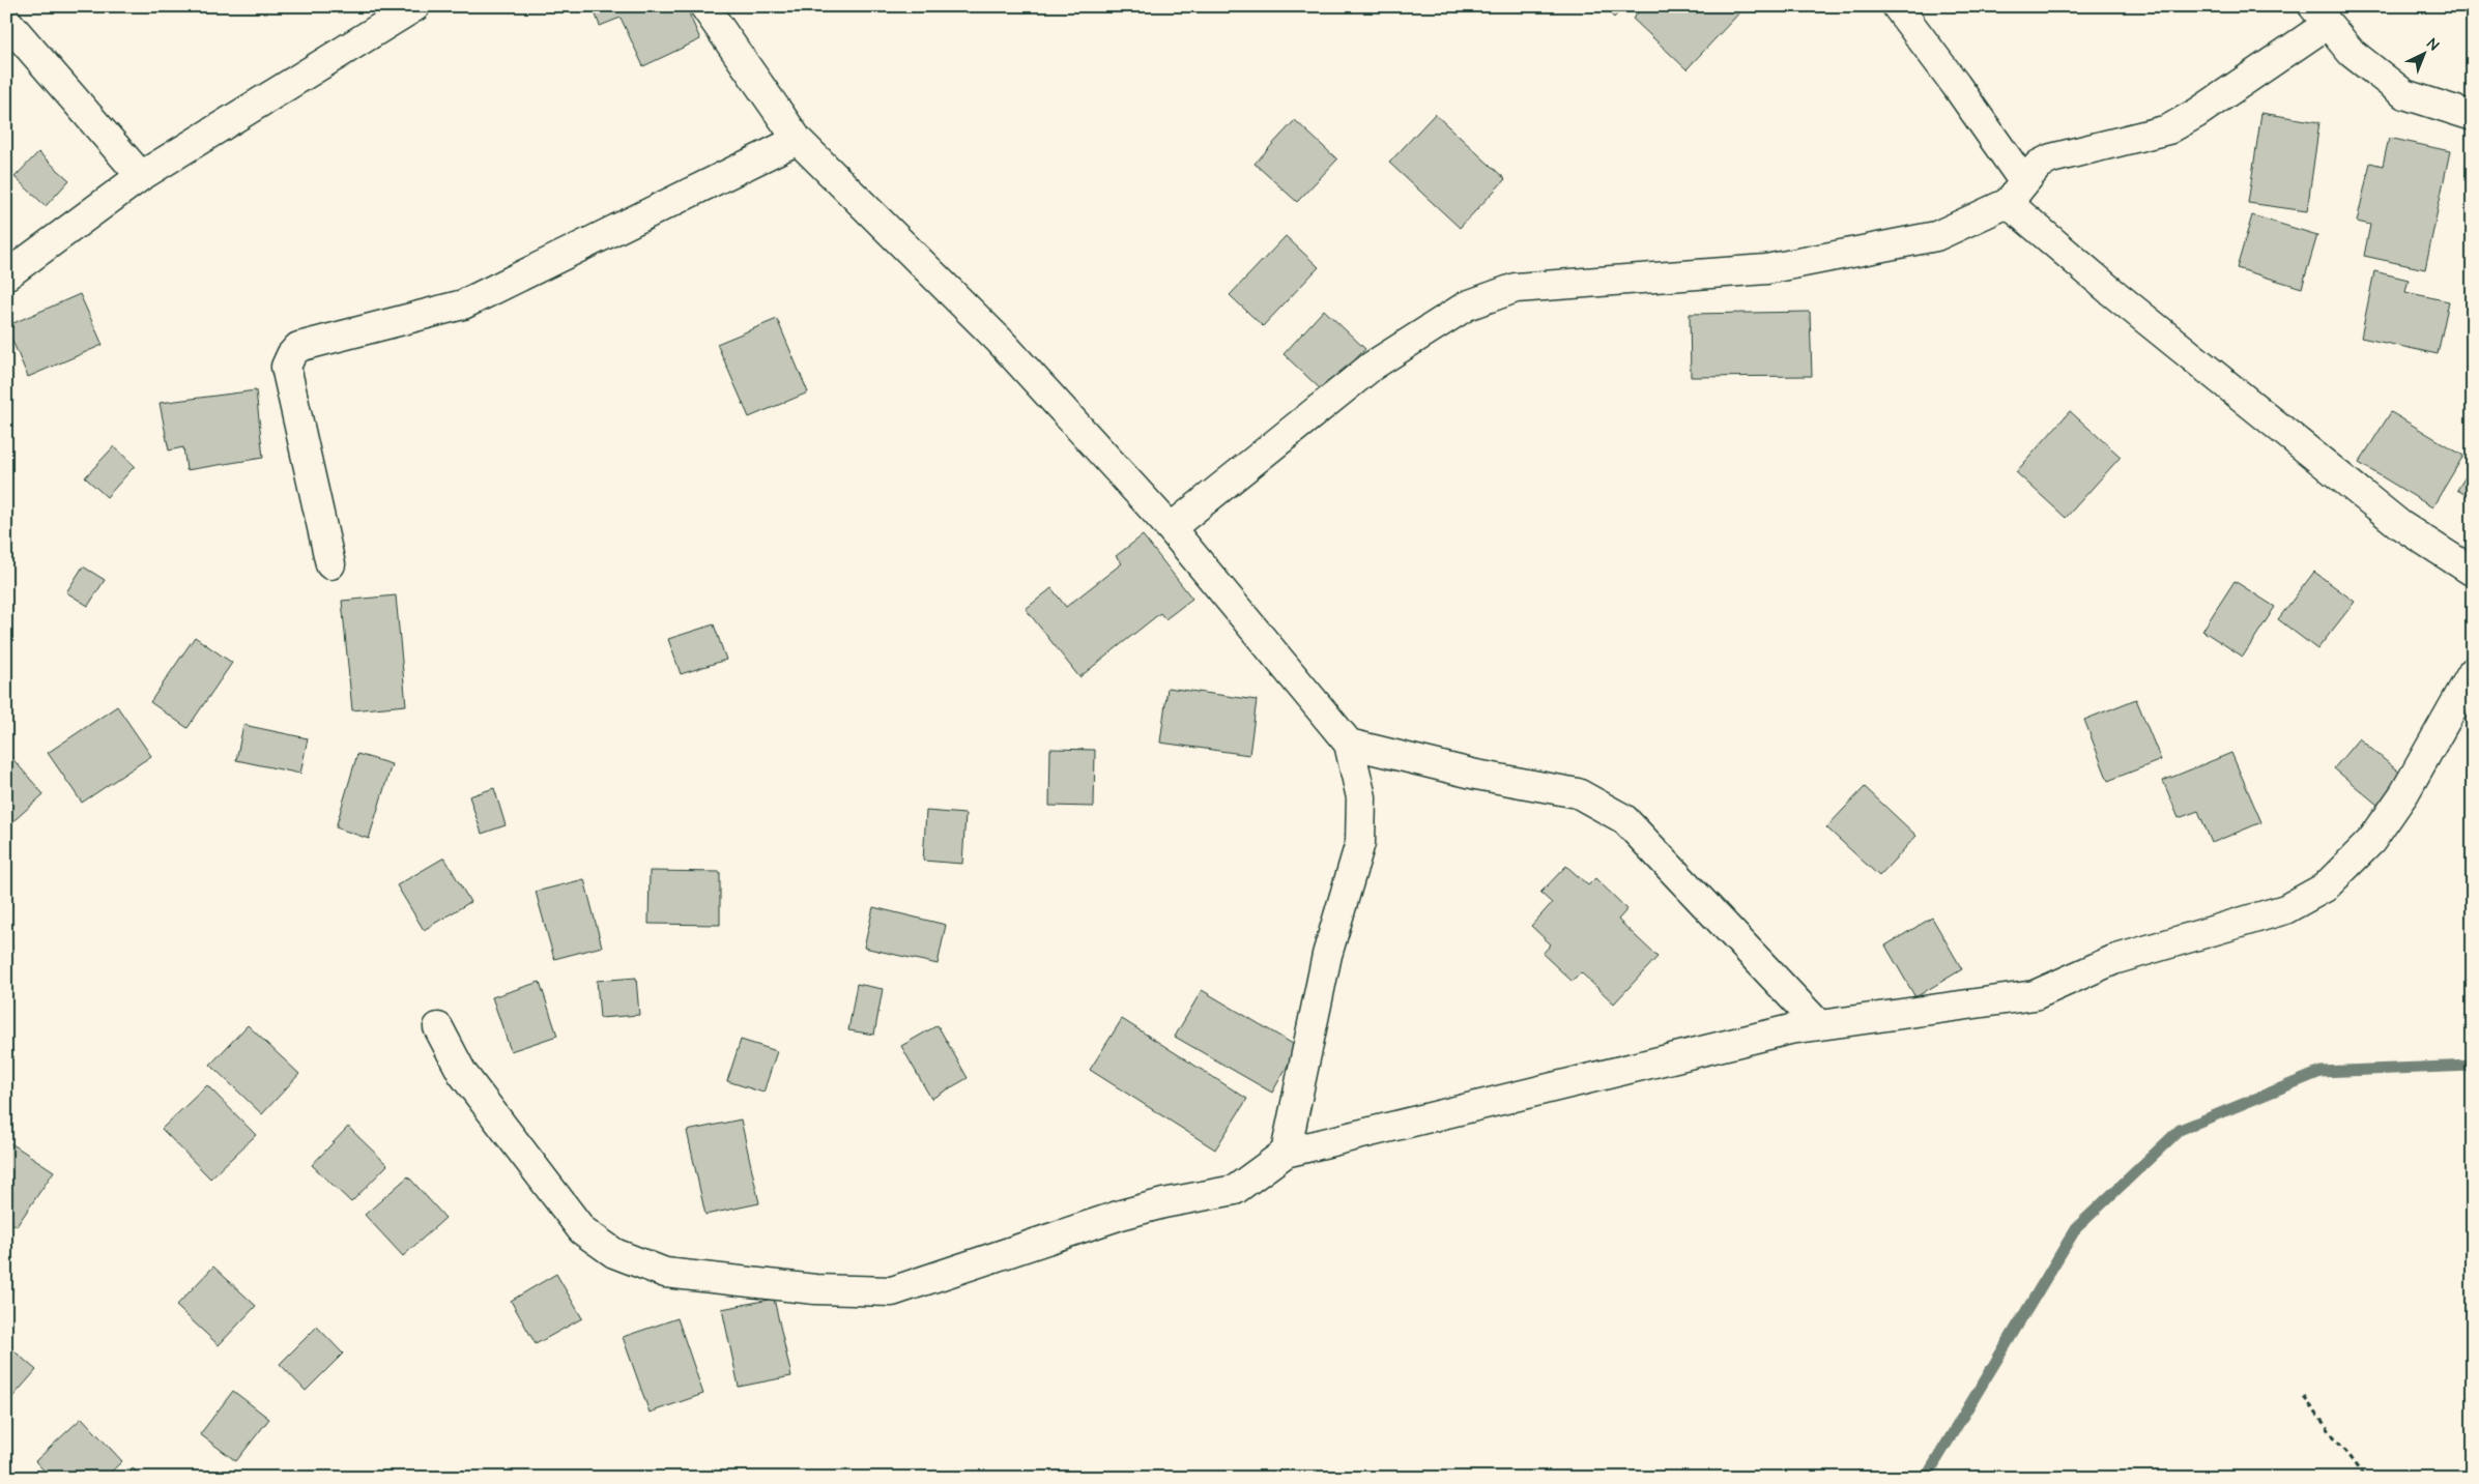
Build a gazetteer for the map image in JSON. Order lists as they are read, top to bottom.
{
  "north": "top right"
}
